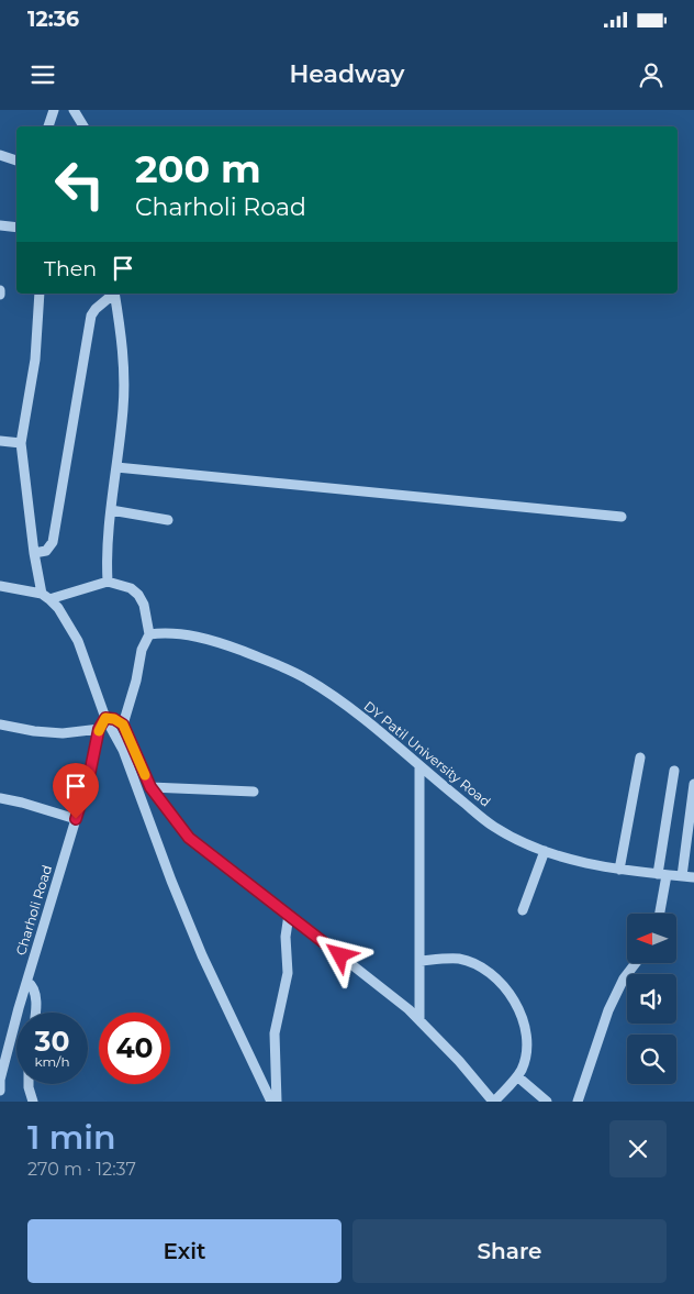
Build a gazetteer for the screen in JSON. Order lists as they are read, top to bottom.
{
  "streets": {
    "street": ["DY Patil University Road", "Charholi Road"]
  },
  "north": "left",
  "page": {
    "status": "12:36",
    "header": "Headway",
    "turn": ["200 m", "Charholi Road"],
    "then": "Then",
    "speed": "30 km/h",
    "limit": "40",
    "heading": ["1 min", "270 m · 12:37"],
    "buttons": ["Exit", "Share"]
  }
}
